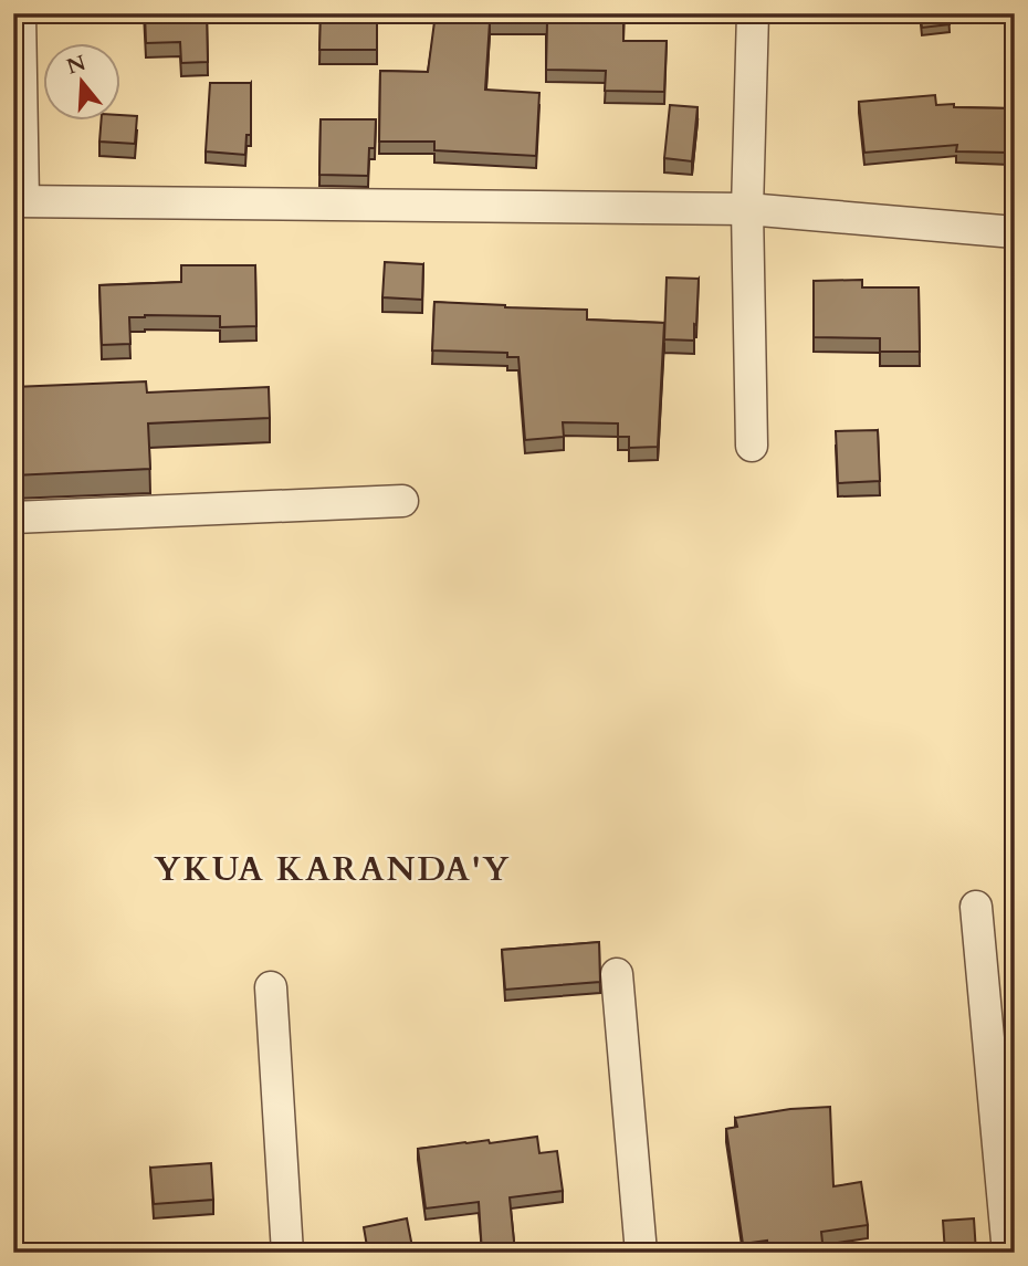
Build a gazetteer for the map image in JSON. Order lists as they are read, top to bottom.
{
  "districts": ["YKUA KARANDA'Y"],
  "north": "top"
}
